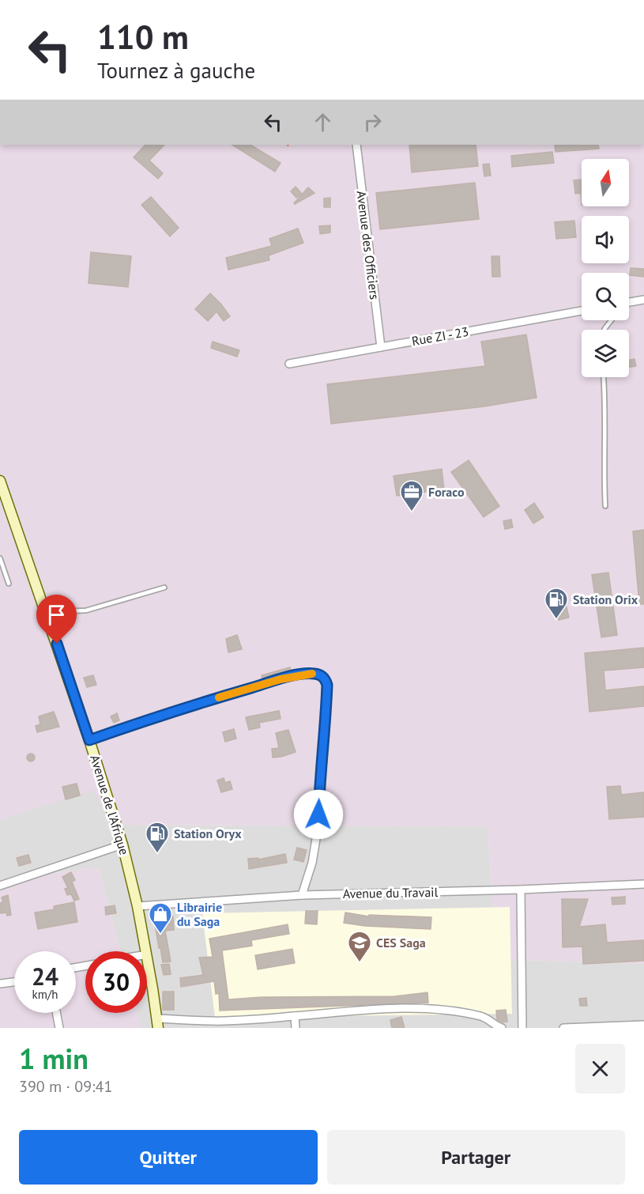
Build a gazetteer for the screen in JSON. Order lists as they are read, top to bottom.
{
  "streets": {
    "main road": ["Avenue de l'Afrique"],
    "street": ["Avenue des Officiers", "Rue ZI - 23", "Avenue du Travail"]
  },
  "crossings": [
    ["Avenue des Officiers", "Rue ZI - 23"],
    ["Avenue de l'Afrique", "Avenue du Travail"]
  ],
  "places": {
    "office": ["Foraco"],
    "fuel station": ["Station Orix", "Station Oryx"],
    "shop": ["Librairie du Saga"],
    "school or university": ["CES Saga"]
  },
  "north": "top",
  "page": {
    "turn": ["110 m", "Tournez à gauche"],
    "speed": "24 km/h",
    "limit": "30",
    "heading": ["1 min", "390 m · 09:41"],
    "buttons": ["Quitter", "Partager"]
  }
}
